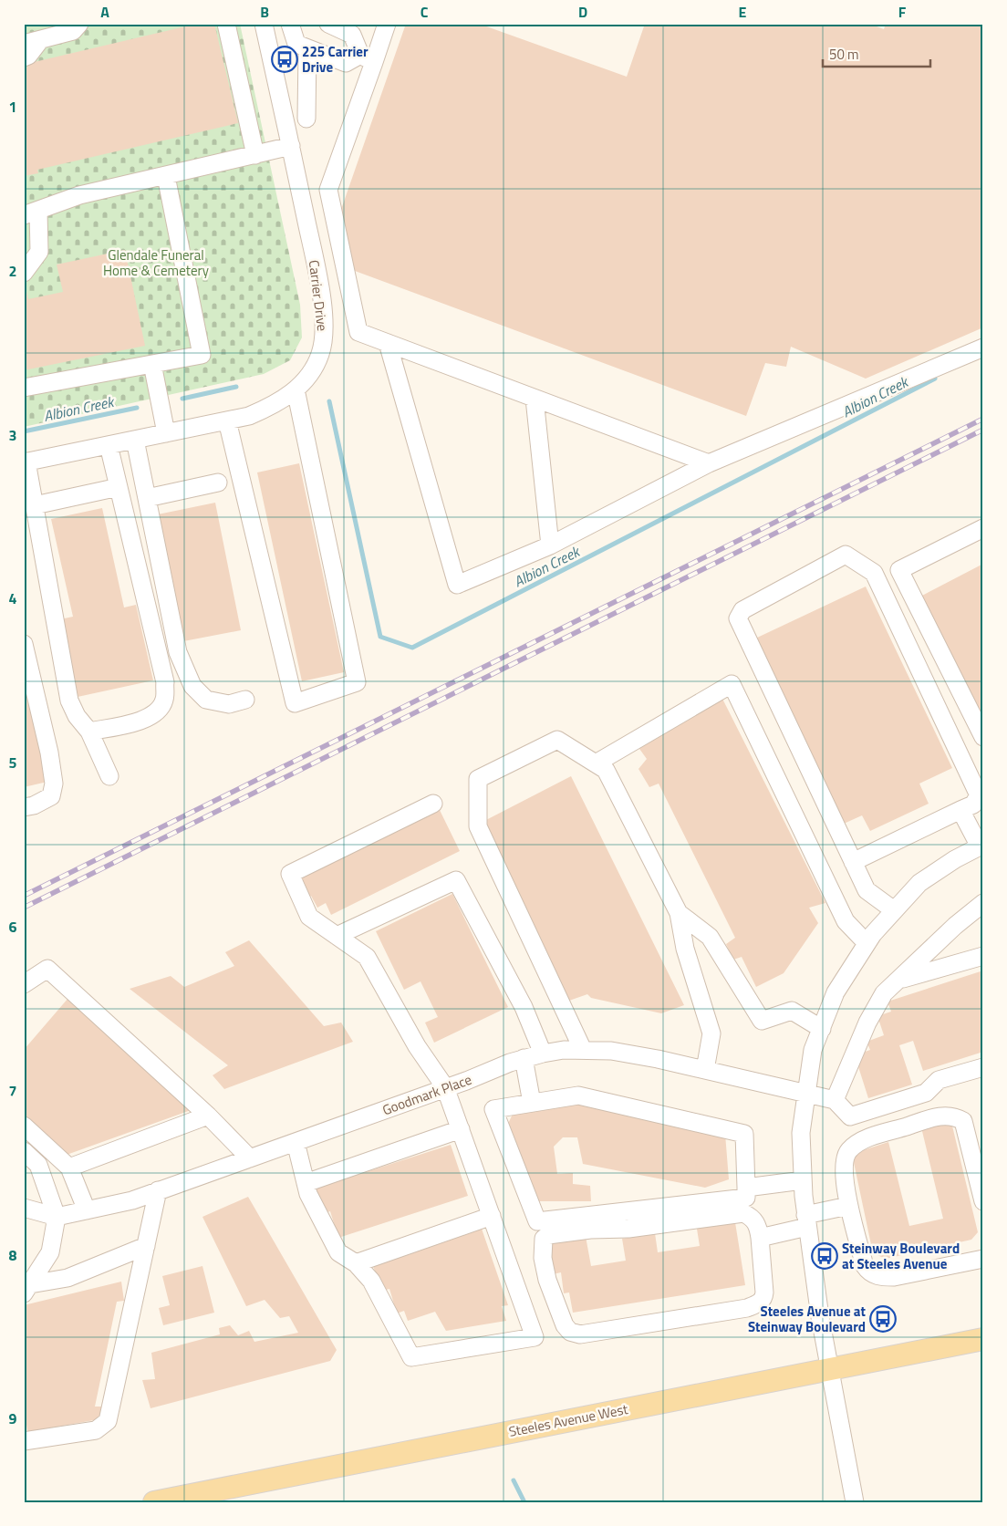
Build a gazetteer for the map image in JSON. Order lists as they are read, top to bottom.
{
  "streets": {
    "main road": ["Steeles Avenue West"],
    "street": ["Carrier Drive", "Goodmark Place"]
  },
  "water": ["Albion Creek"],
  "parks": ["Glendale Funeral Home & Cemetery"],
  "places": {
    "bus stop": ["225 Carrier Drive", "Steinway Boulevard at Steeles Avenue", "Steeles Avenue at Steinway Boulevard"]
  },
  "scale_bar": "50 m",
  "grid": {
    "columns": [
      "A",
      "B",
      "C",
      "D",
      "E",
      "F"
    ],
    "rows": [
      "1",
      "2",
      "3",
      "4",
      "5",
      "6",
      "7",
      "8",
      "9"
    ]
  }
}
